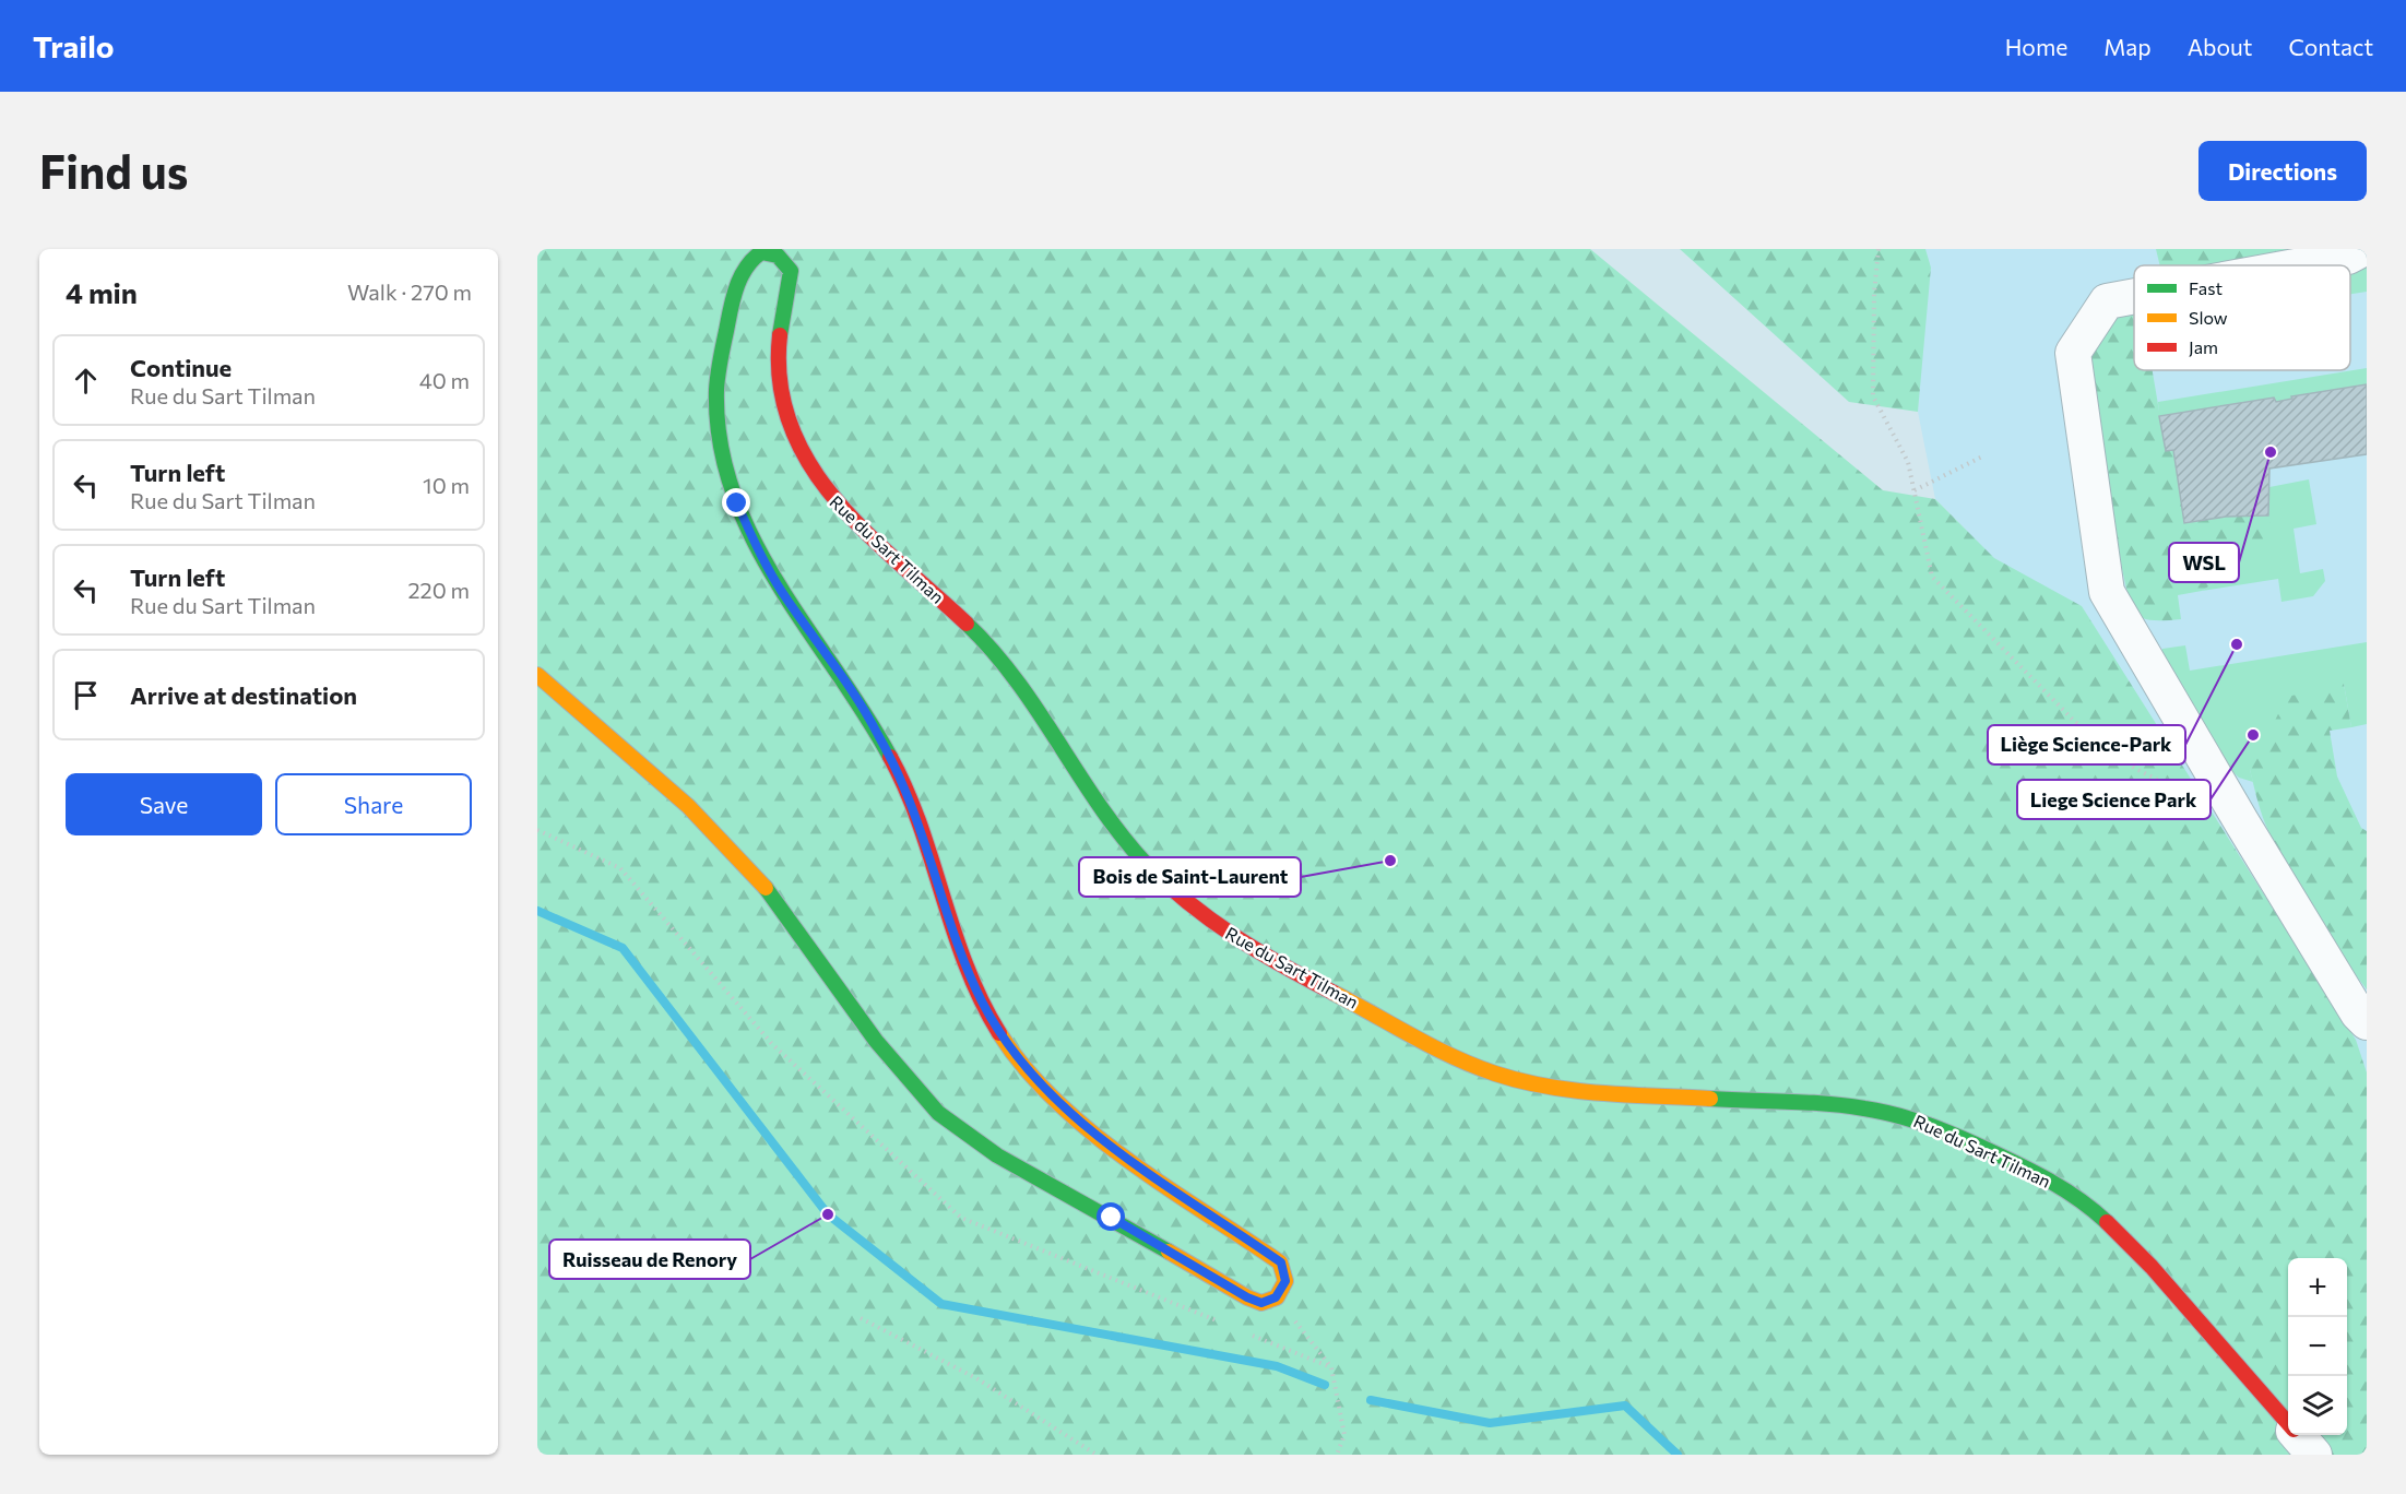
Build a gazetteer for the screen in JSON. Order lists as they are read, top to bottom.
{
  "streets": {
    "street": ["Rue du Sart Tilman"]
  },
  "places": [
    "WSL",
    "Liège Science-Park",
    "Liege Science Park",
    "Bois de Saint-Laurent",
    "Ruisseau de Renory"
  ],
  "legend": ["Fast", "Slow", "Jam"],
  "page": {
    "header": "Trailo",
    "nav": [
      "Home",
      "Map",
      "About",
      "Contact"
    ],
    "buttons": [
      "Directions",
      ["Save", "Share"]
    ],
    "title": "Find us",
    "heading": ["4 min", "Walk · 270 m"],
    "list": [
      ["Continue", "Rue du Sart Tilman", "40 m"],
      ["Turn left", "Rue du Sart Tilman", "10 m"],
      ["Turn left", "Rue du Sart Tilman", "220 m"],
      "Arrive at destination"
    ],
    "map_buttons": ["+", "−"]
  }
}
